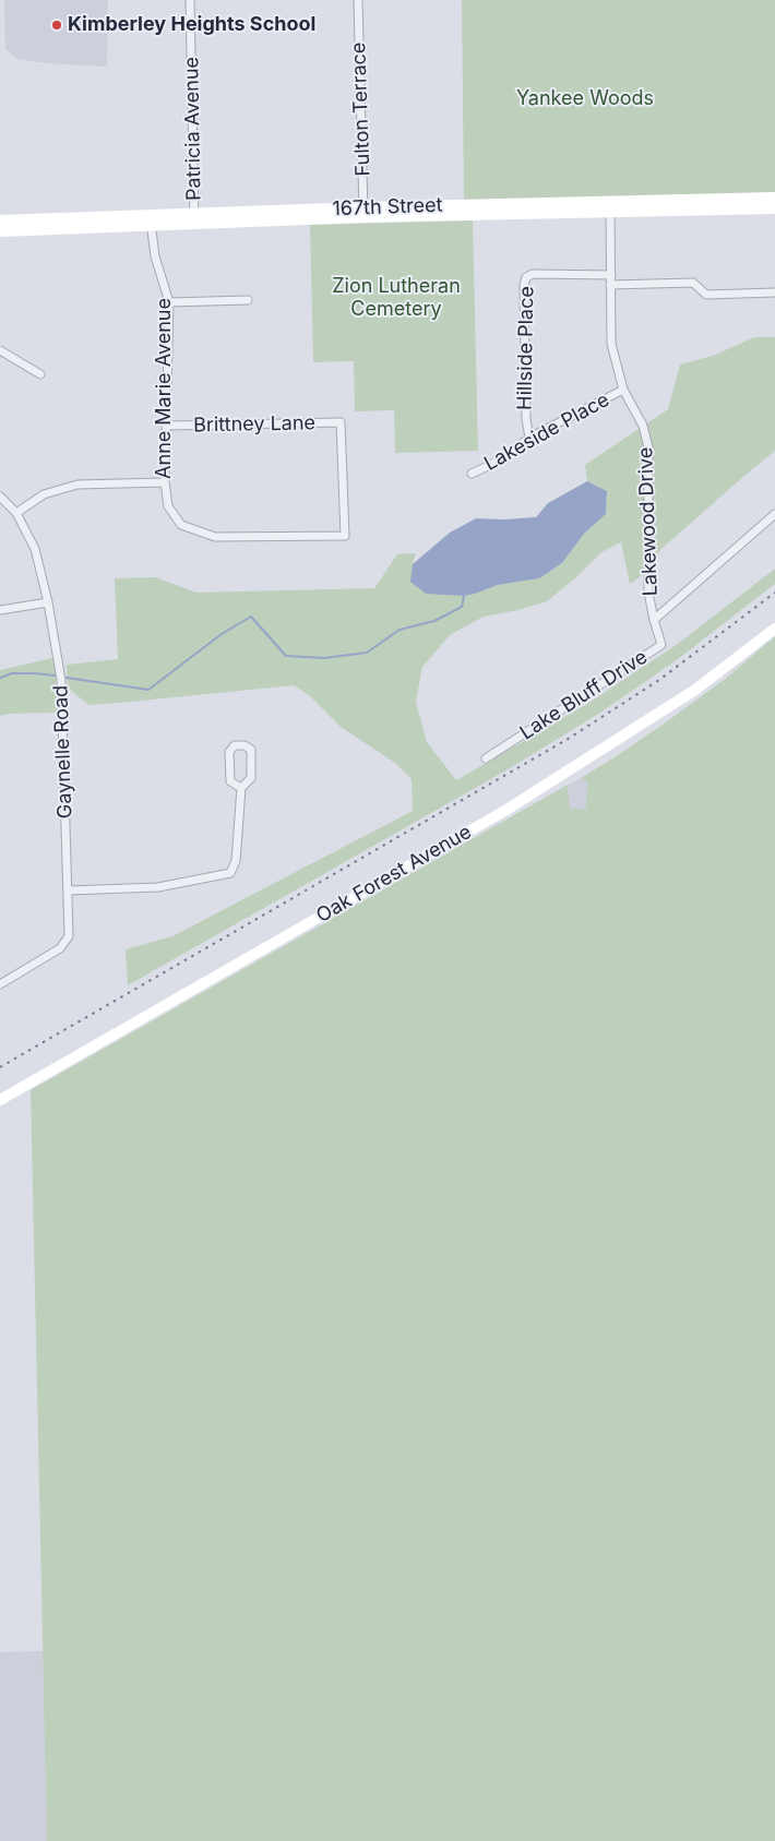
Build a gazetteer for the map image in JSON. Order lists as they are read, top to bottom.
{
  "streets": {
    "main road": ["167th Street", "Oak Forest Avenue"],
    "street": [
      "Fulton Terrace",
      "Patricia Avenue",
      "Hillside Place",
      "Anne Marie Avenue",
      "Brittney Lane",
      "Lakeside Place",
      "Lakewood Drive",
      "Lake Bluff Drive",
      "Gaynelle Road"
    ]
  },
  "crossings": [
    ["Fulton Terrace", "167th Street"],
    ["Patricia Avenue", "167th Street"],
    ["167th Street", "Anne Marie Avenue"],
    ["167th Street", "Lakewood Drive"],
    ["Hillside Place", "Lakeside Place"],
    ["Hillside Place", "Lakewood Drive"],
    ["Anne Marie Avenue", "Brittney Lane"],
    ["Lakeside Place", "Lakewood Drive"],
    ["Lakewood Drive", "Lake Bluff Drive"]
  ],
  "parks": ["Yankee Woods", "Zion Lutheran Cemetery"],
  "places": ["Kimberley Heights School"]
}
